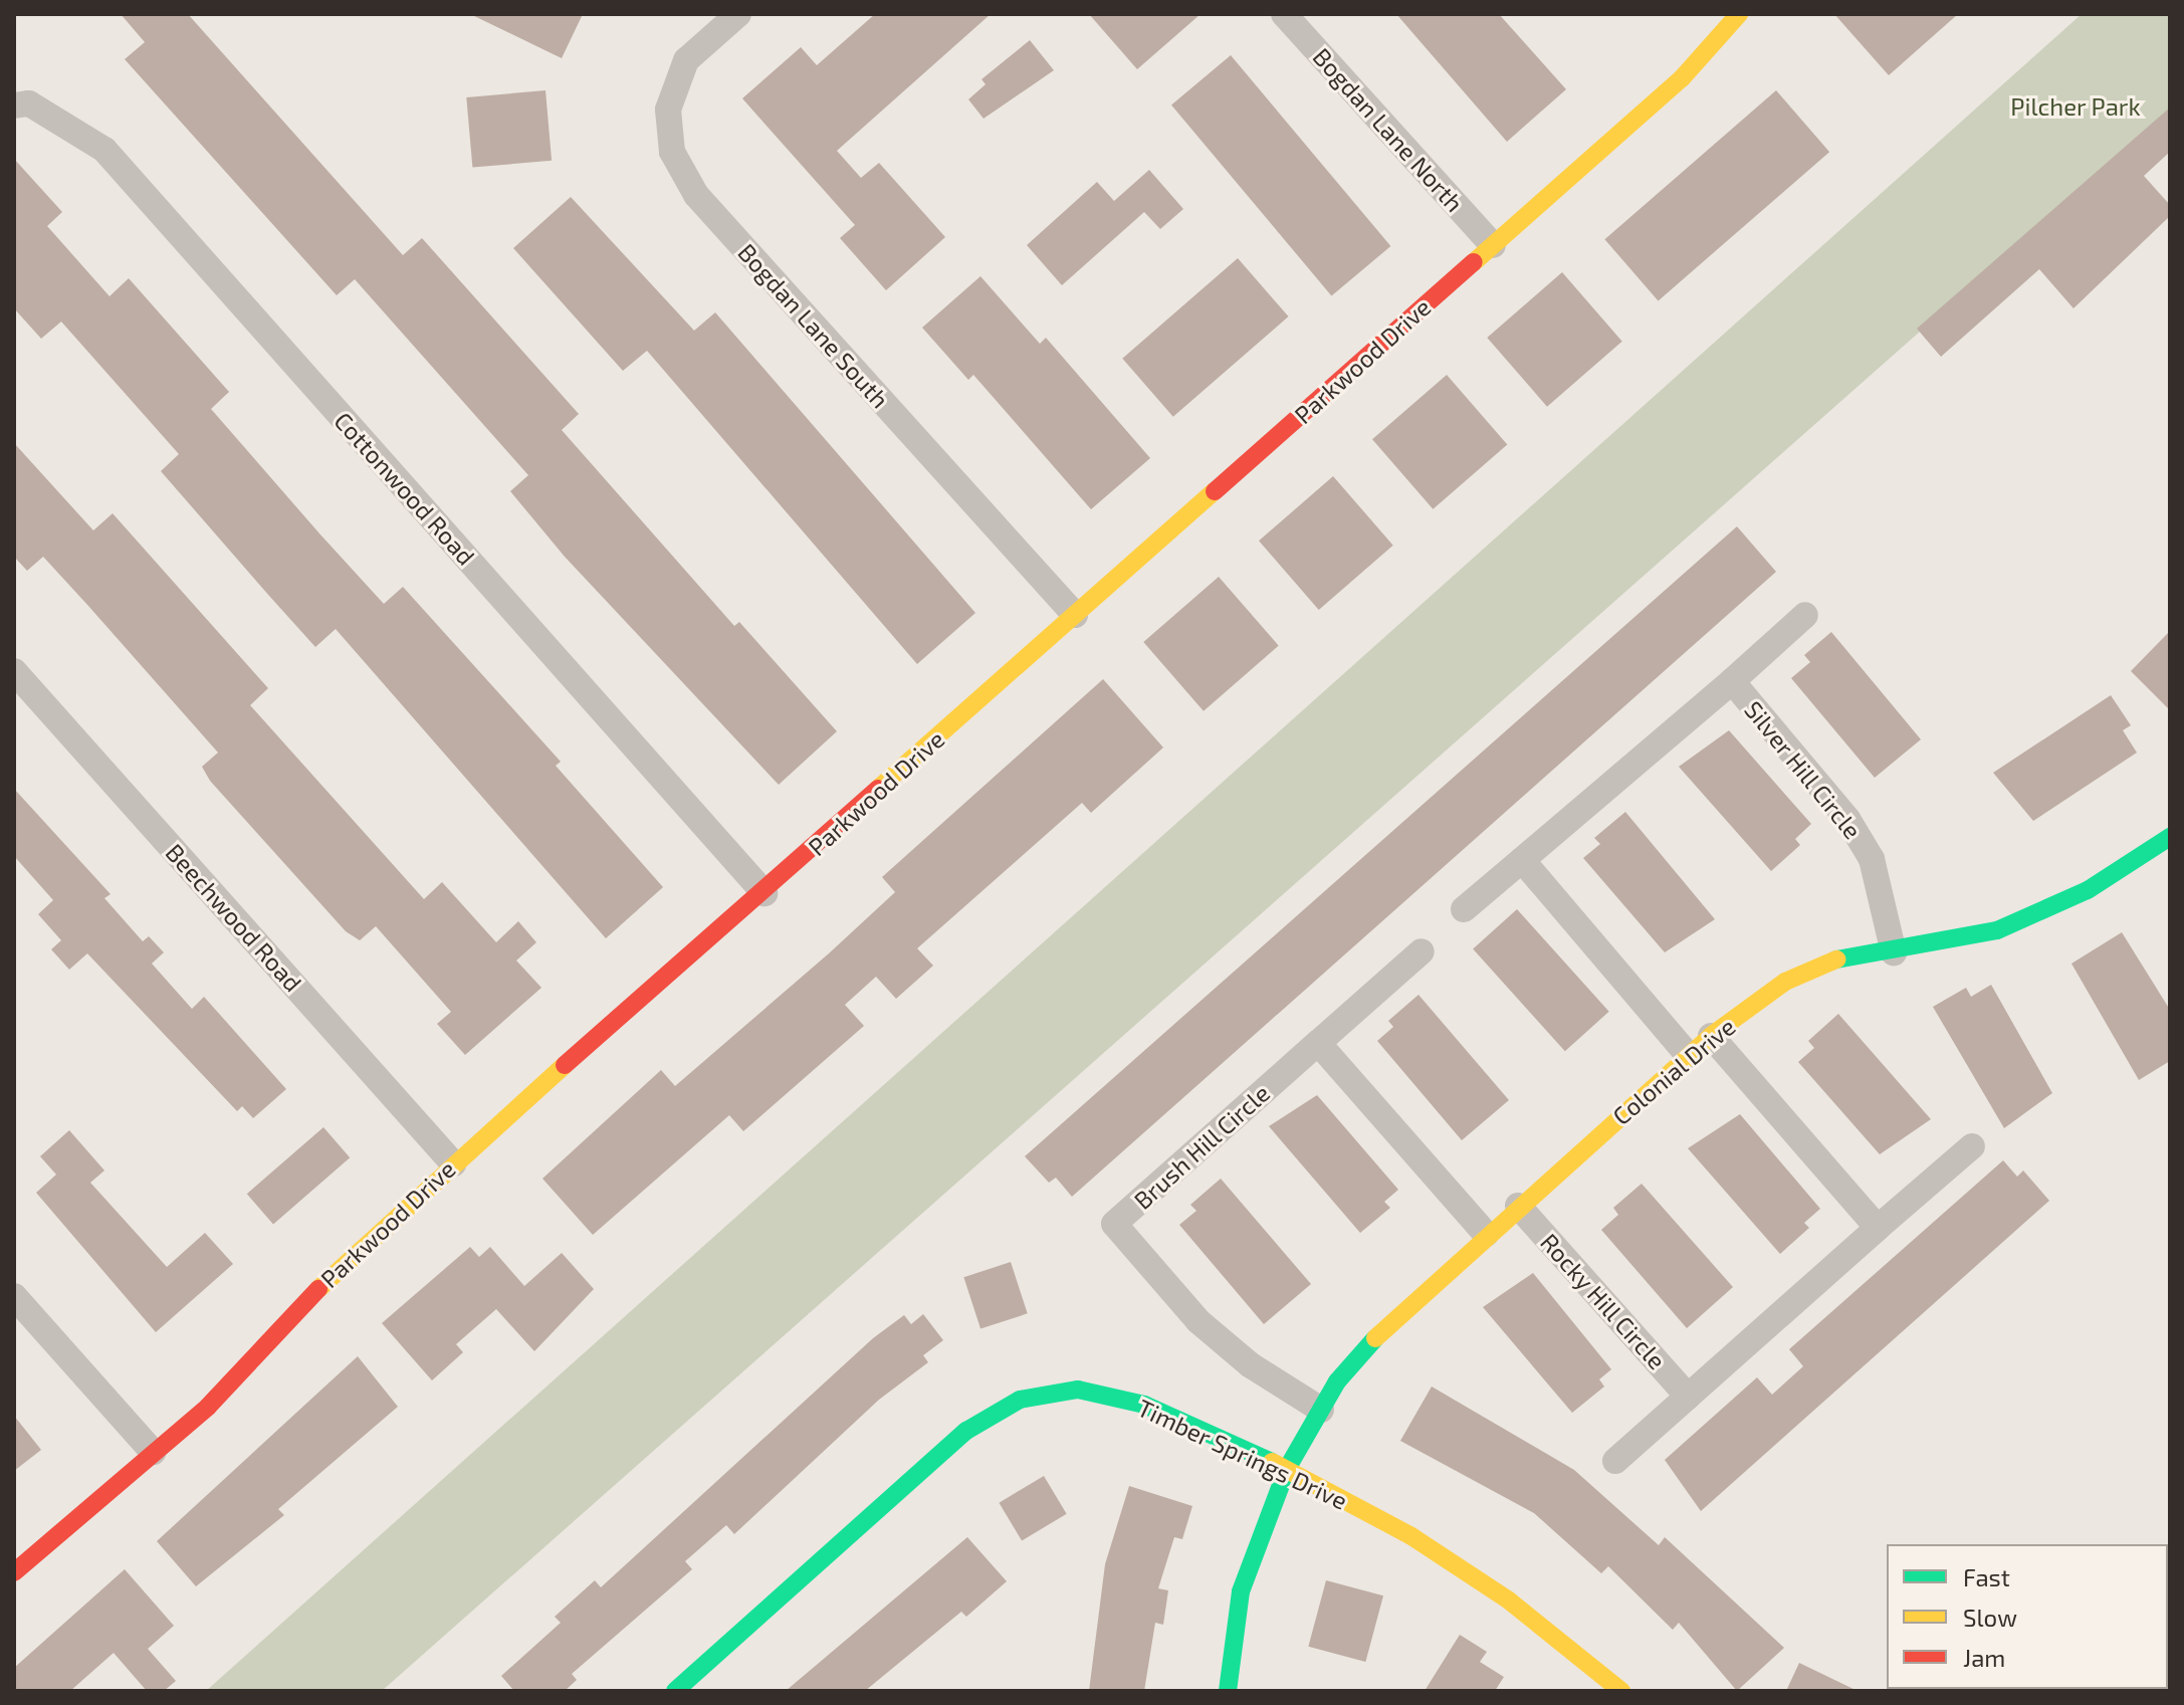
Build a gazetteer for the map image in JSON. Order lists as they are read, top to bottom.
{
  "streets": {
    "street": [
      "Bogdan Lane North",
      "Bogdan Lane South",
      "Parkwood Drive",
      "Cottonwood Road",
      "Silver Hill Circle",
      "Beechwood Road",
      "Colonial Drive",
      "Brush Hill Circle",
      "Rocky Hill Circle",
      "Timber Springs Drive"
    ]
  },
  "crossings": [
    ["Bogdan Lane North", "Parkwood Drive"],
    ["Bogdan Lane South", "Parkwood Drive"],
    ["Parkwood Drive", "Cottonwood Road"],
    ["Parkwood Drive", "Beechwood Road"],
    ["Silver Hill Circle", "Colonial Drive"],
    ["Colonial Drive", "Brush Hill Circle"],
    ["Colonial Drive", "Rocky Hill Circle"],
    ["Colonial Drive", "Timber Springs Drive"]
  ],
  "parks": ["Pilcher Park"],
  "legend": ["Fast", "Slow", "Jam"]
}
